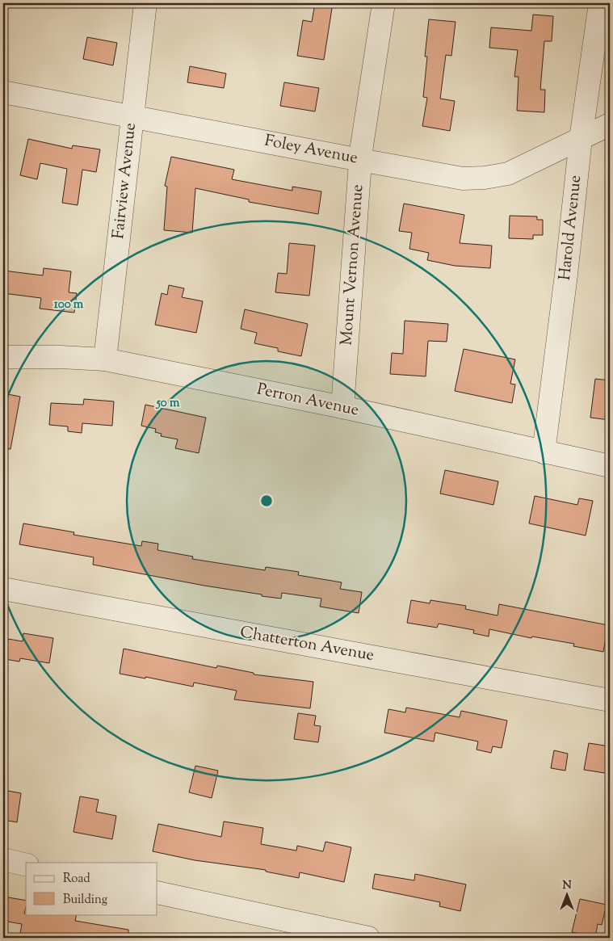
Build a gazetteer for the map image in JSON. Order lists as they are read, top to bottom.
{
  "streets": {
    "street": [
      "Foley Avenue",
      "Fairview Avenue",
      "Harold Avenue",
      "Mount Vernon Avenue",
      "Perron Avenue",
      "Chatterton Avenue"
    ]
  },
  "crossings": [
    ["Foley Avenue", "Fairview Avenue"],
    ["Foley Avenue", "Harold Avenue"],
    ["Foley Avenue", "Mount Vernon Avenue"],
    ["Fairview Avenue", "Perron Avenue"],
    ["Harold Avenue", "Perron Avenue"],
    ["Mount Vernon Avenue", "Perron Avenue"]
  ],
  "legend": ["Road", "Building"],
  "north": "top",
  "rings": ["100 m", "50 m"]
}
